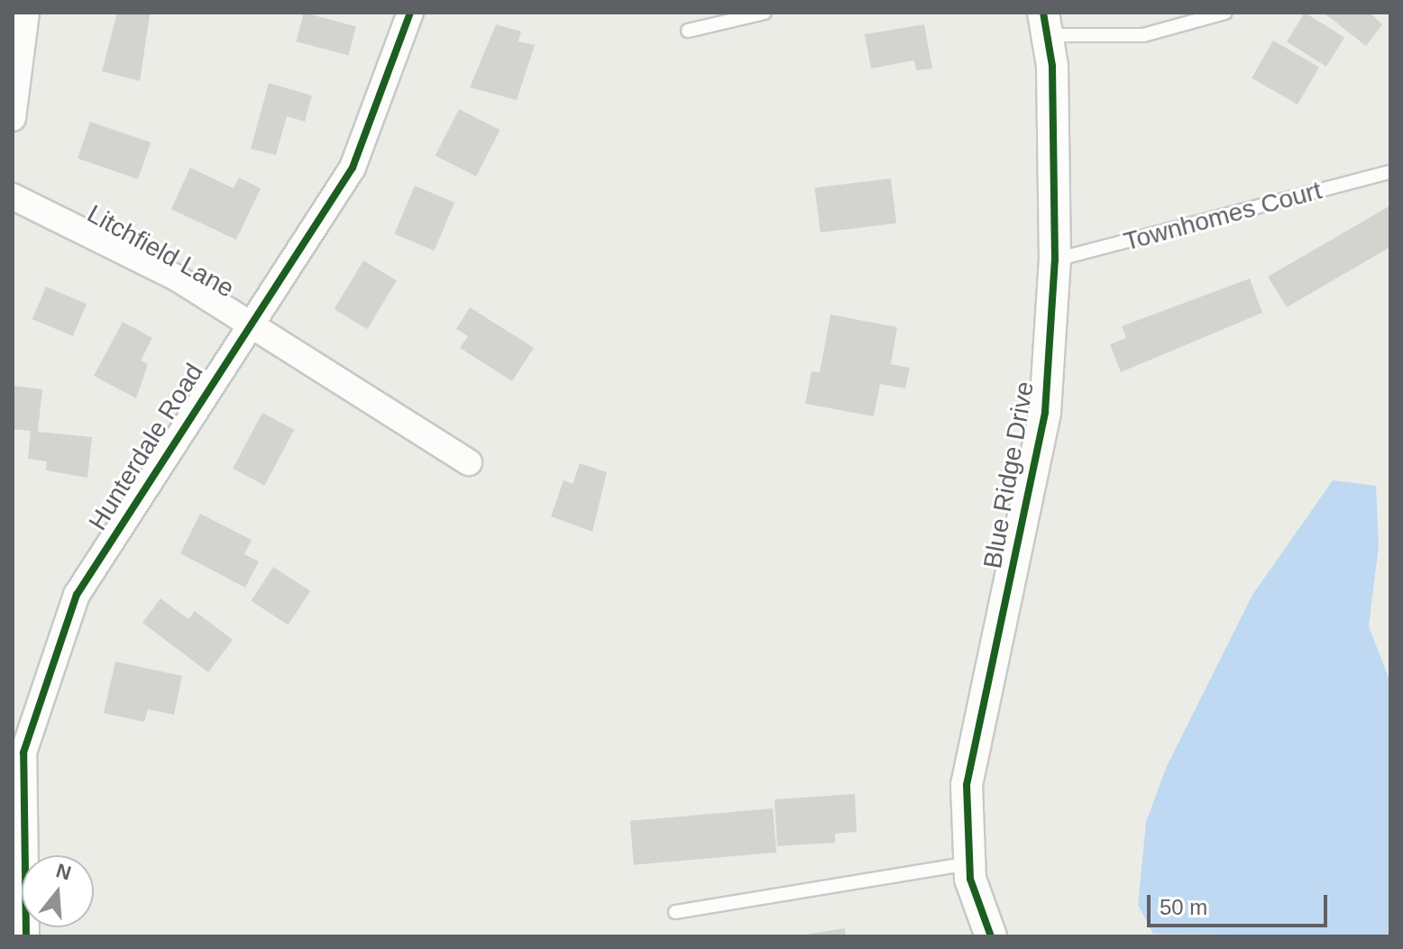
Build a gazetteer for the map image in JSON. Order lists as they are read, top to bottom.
{
  "streets": {
    "street": ["Litchfield Lane", "Hunterdale Road", "Blue Ridge Drive"],
    "lane": ["Townhomes Court"]
  },
  "crossings": [
    ["Townhomes Court", "Blue Ridge Drive"],
    ["Litchfield Lane", "Hunterdale Road"]
  ],
  "scale_bar": "50 m",
  "north": "top"
}
